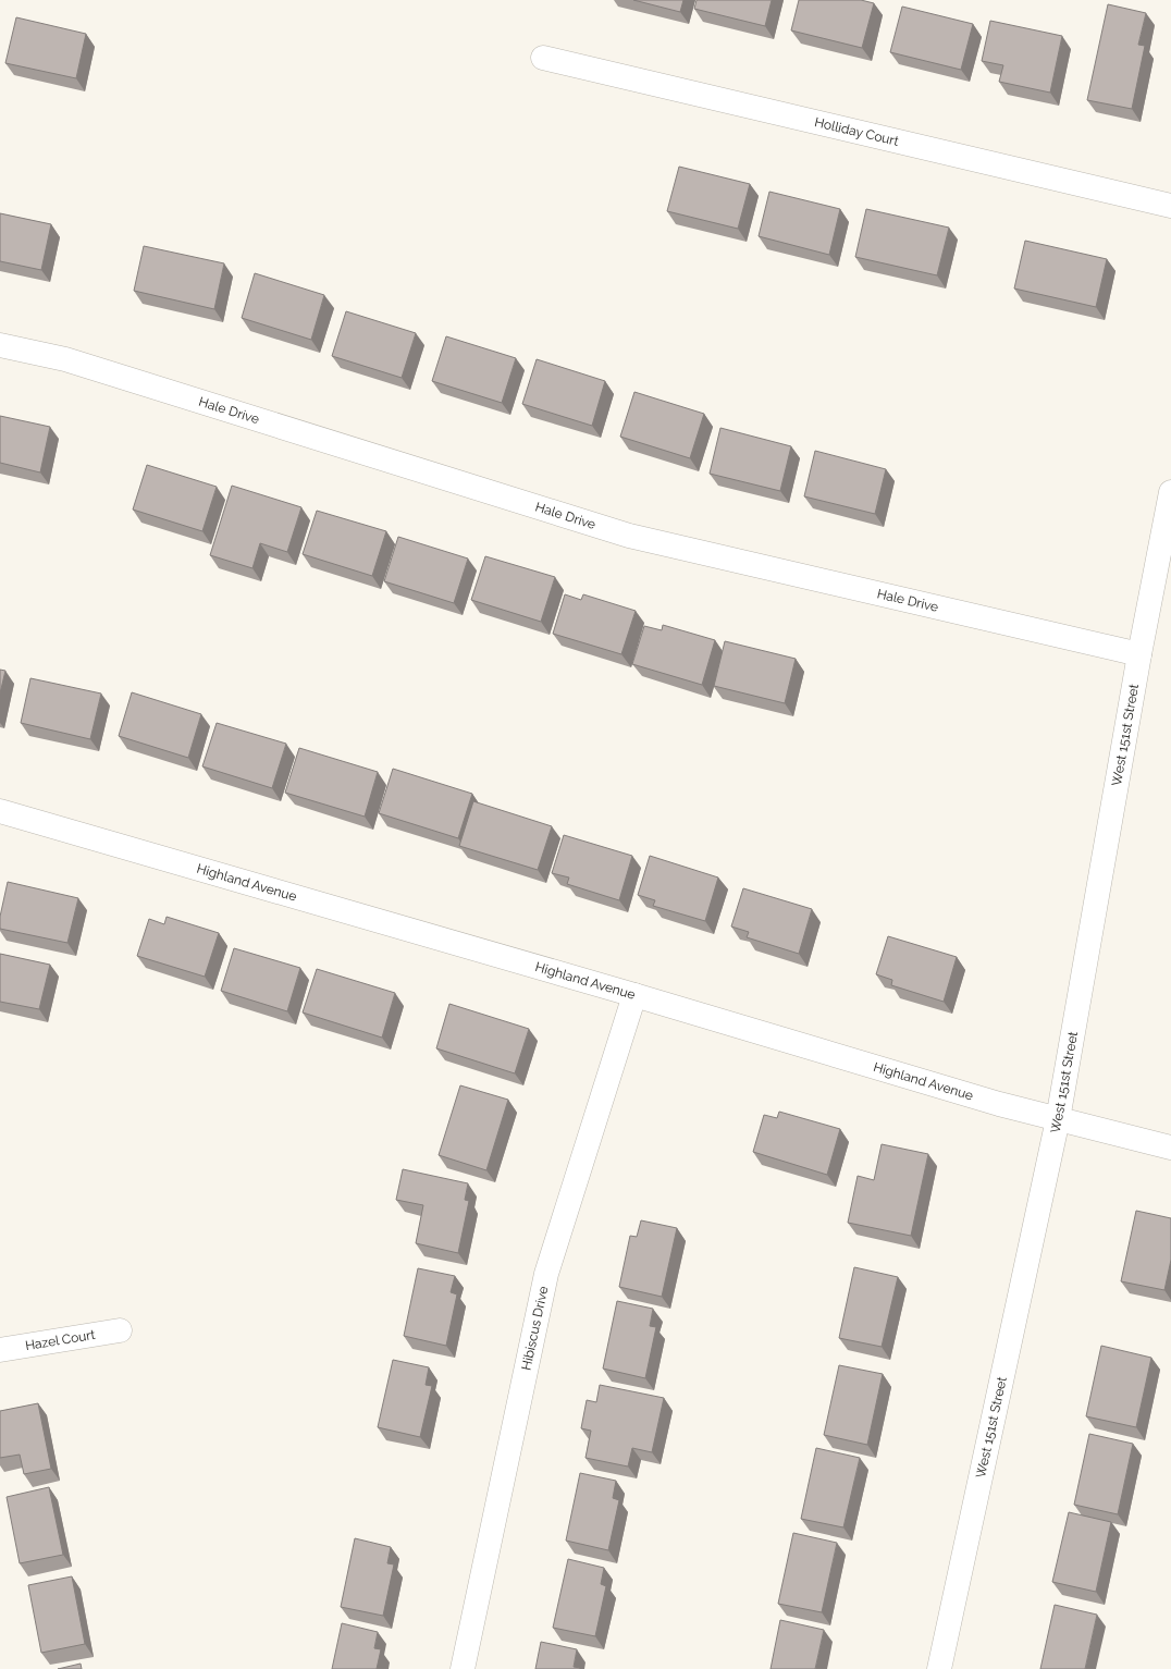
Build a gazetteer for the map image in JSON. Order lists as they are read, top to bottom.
{
  "streets": {
    "street": [
      "Holliday Court",
      "Hale Drive",
      "West 151st Street",
      "Highland Avenue",
      "Hibiscus Drive",
      "Hazel Court"
    ]
  },
  "crossings": [
    ["Hale Drive", "West 151st Street"],
    ["West 151st Street", "Highland Avenue"],
    ["Highland Avenue", "Hibiscus Drive"]
  ]
}
